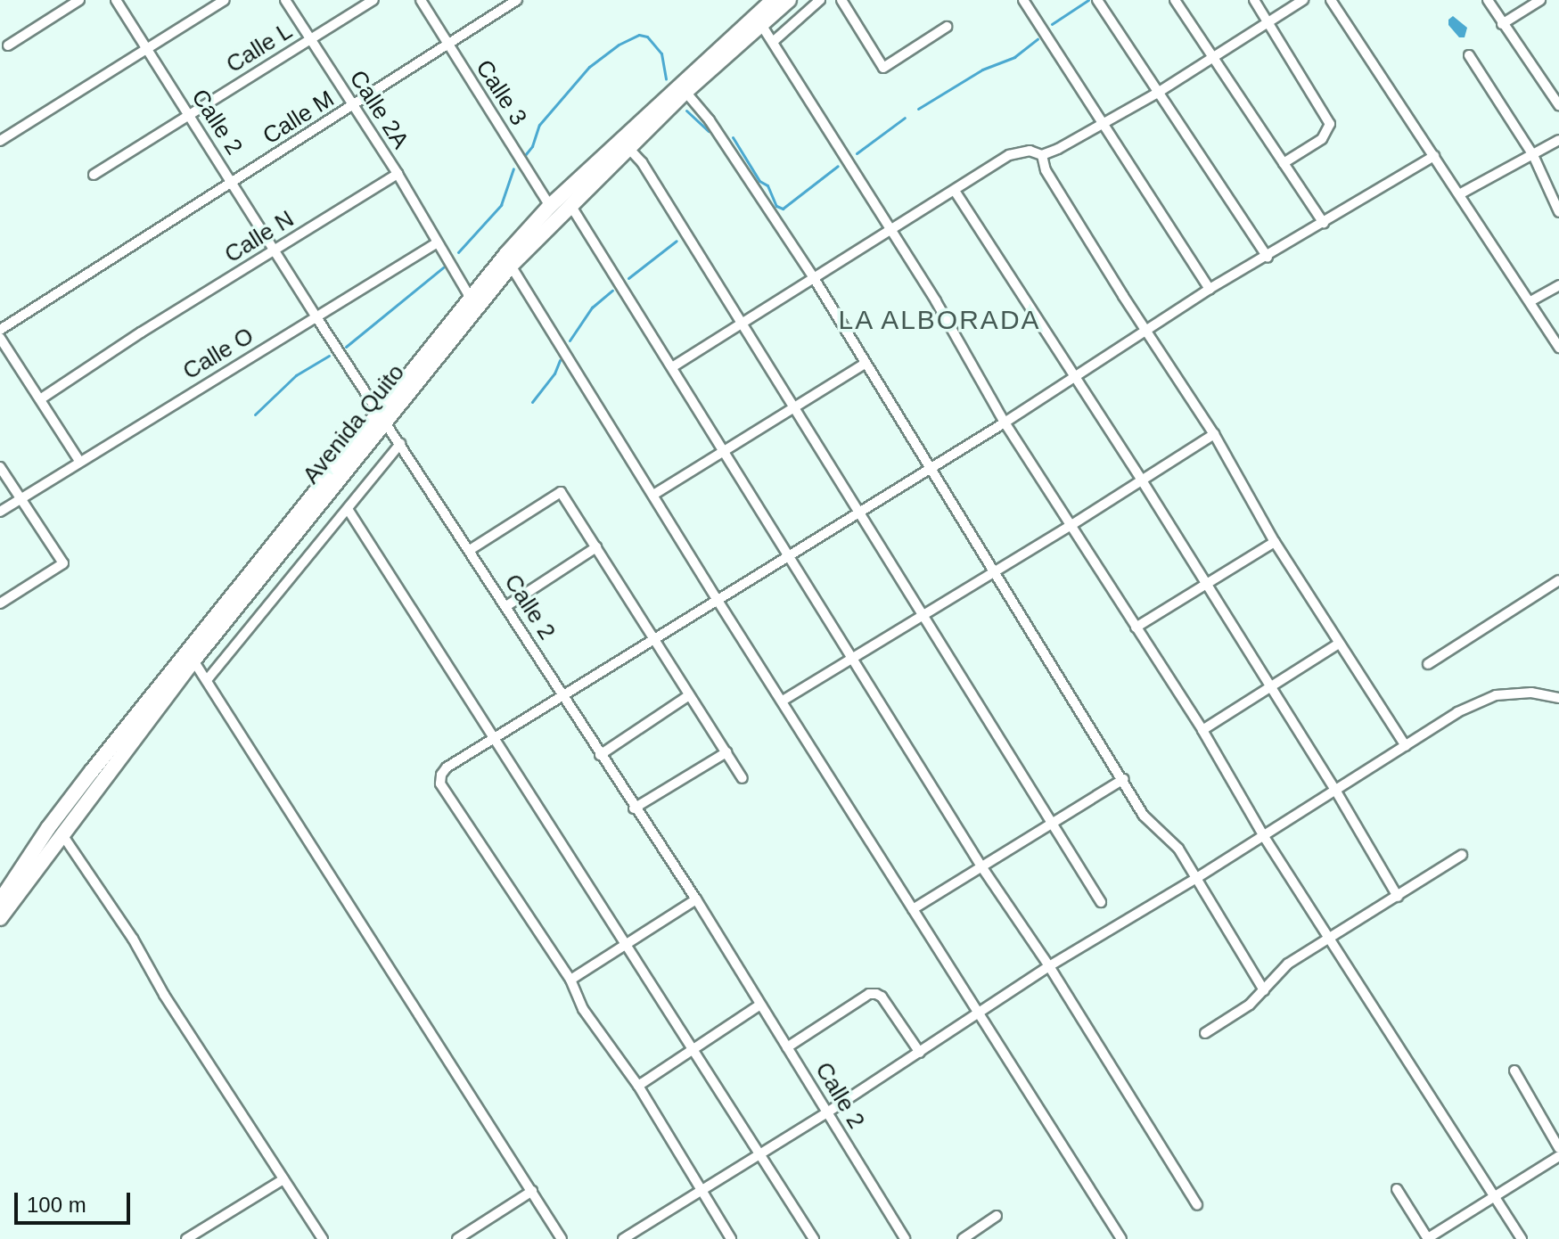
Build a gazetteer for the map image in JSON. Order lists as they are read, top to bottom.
{
  "streets": {
    "highway": ["Avenida Quito"],
    "street": [
      "Calle L",
      "Calle 3",
      "Calle 2A",
      "Calle M",
      "Calle 2",
      "Calle N",
      "Calle O"
    ]
  },
  "crossings": [
    ["Calle L", "Calle 2A"],
    ["Calle L", "Calle 2"],
    ["Calle 3", "Calle M"],
    ["Calle 3", "Avenida Quito"],
    ["Calle 2A", "Calle M"],
    ["Calle 2A", "Calle N"],
    ["Calle 2A", "Calle O"],
    ["Calle 2A", "Avenida Quito"],
    ["Calle M", "Calle 2"],
    ["Calle 2", "Calle N"],
    ["Calle 2", "Calle O"],
    ["Calle 2", "Avenida Quito"]
  ],
  "districts": ["LA ALBORADA"],
  "scale_bar": "100 m"
}
